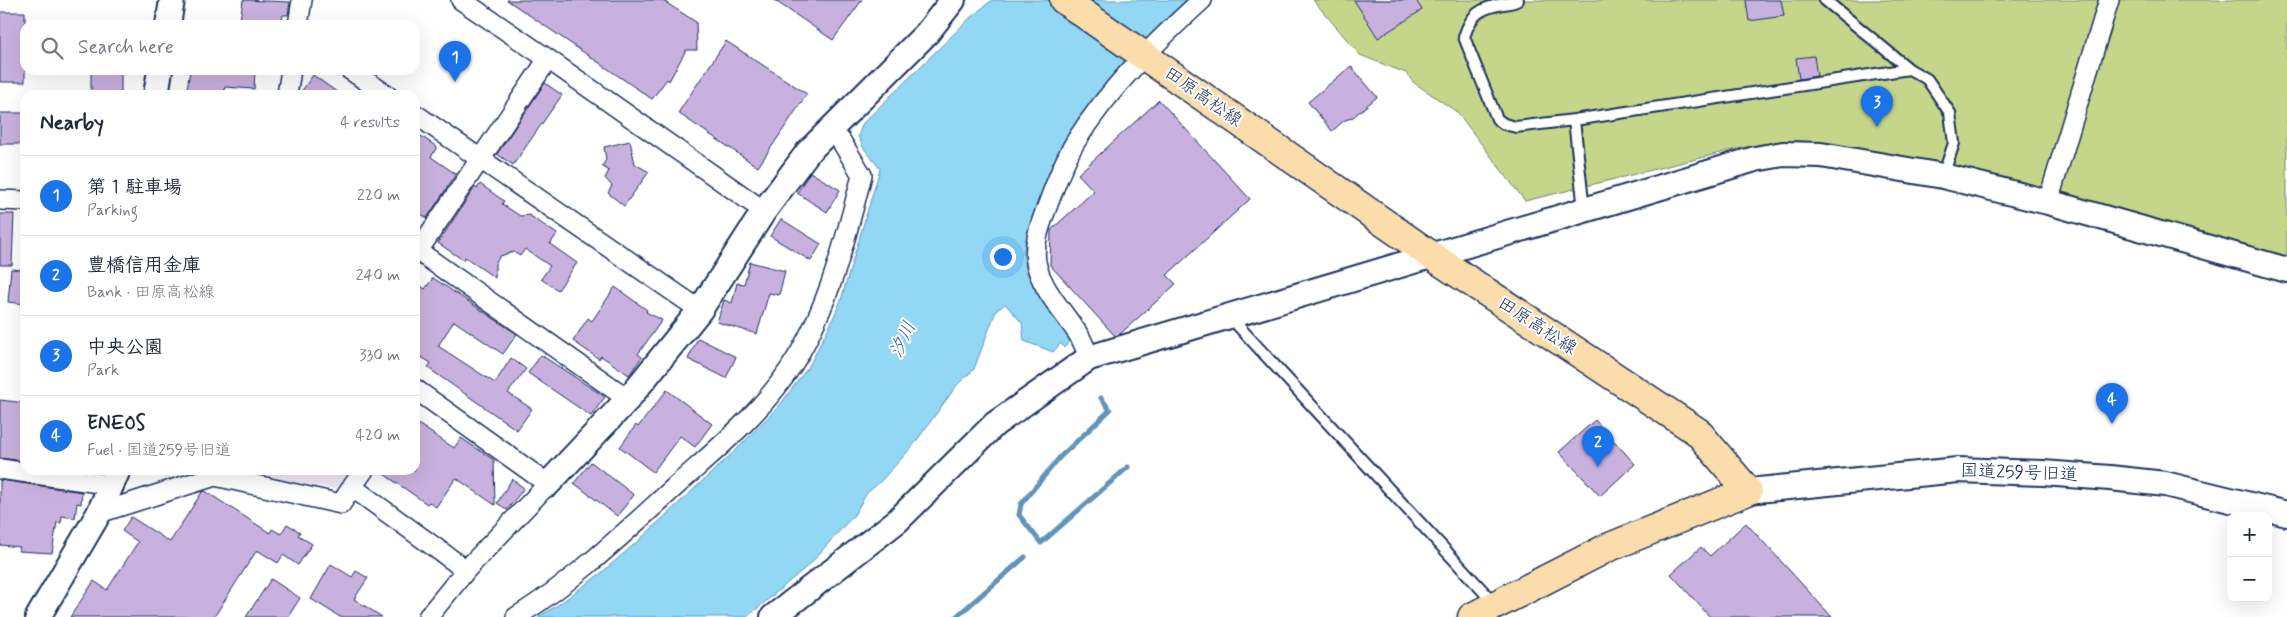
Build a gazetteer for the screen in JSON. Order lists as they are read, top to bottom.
{
  "streets": {
    "main road": ["田原高松線"],
    "street": ["国道259号旧道"]
  },
  "crossings": [
    ["田原高松線", "国道259号旧道"]
  ],
  "water": ["汐川"],
  "page": {
    "search": "Search here",
    "pins": [
      "1",
      "3",
      "4",
      "2"
    ],
    "heading": ["Nearby", "4 results"],
    "list": [
      {
        "mark": "1",
        "name": "第１駐車場",
        "note": "Parking",
        "value": "220 m"
      },
      {
        "mark": "2",
        "name": "豊橋信用金庫",
        "note": "Bank · 田原高松線",
        "value": "240 m"
      },
      {
        "mark": "3",
        "name": "中央公園",
        "note": "Park",
        "value": "330 m"
      },
      {
        "mark": "4",
        "name": "ENEOS",
        "note": "Fuel · 国道259号旧道",
        "value": "420 m"
      }
    ],
    "map_buttons": ["+", "−"]
  }
}
